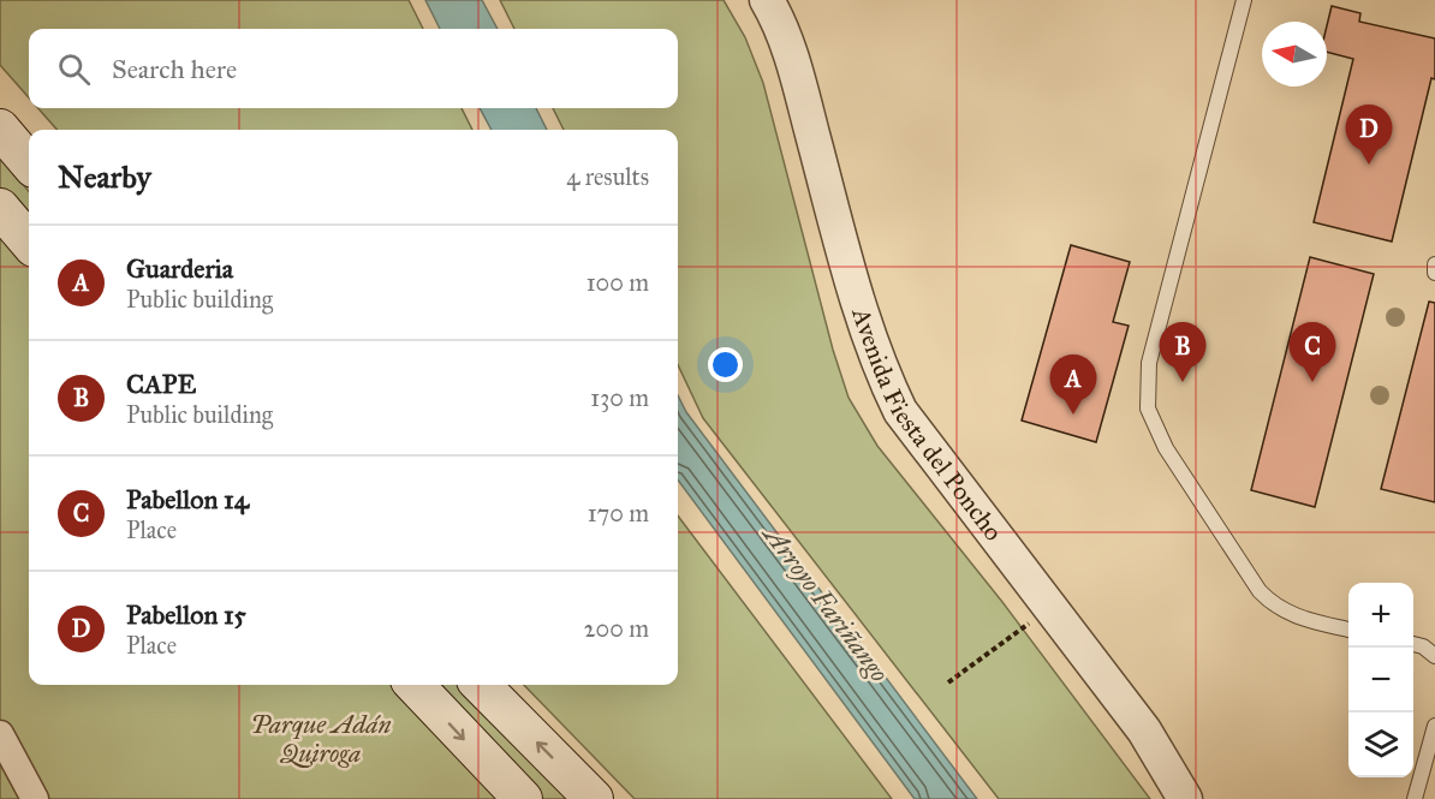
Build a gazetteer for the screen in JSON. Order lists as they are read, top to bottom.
{
  "streets": {
    "street": ["Avenida Fiesta del Poncho"]
  },
  "water": ["Arroyo Fariñango"],
  "parks": ["Parque Adán Quiroga"],
  "north": "left",
  "page": {
    "search": "Search here",
    "pins": [
      "D",
      "B",
      "C",
      "A"
    ],
    "heading": ["Nearby", "4 results"],
    "list": [
      {
        "mark": "A",
        "name": "Guarderia",
        "note": "Public building",
        "value": "100 m"
      },
      {
        "mark": "B",
        "name": "CAPE",
        "note": "Public building",
        "value": "130 m"
      },
      {
        "mark": "C",
        "name": "Pabellon 14",
        "note": "Place",
        "value": "170 m"
      },
      {
        "mark": "D",
        "name": "Pabellon 15",
        "note": "Place",
        "value": "200 m"
      }
    ],
    "map_buttons": ["+", "−"]
  }
}
